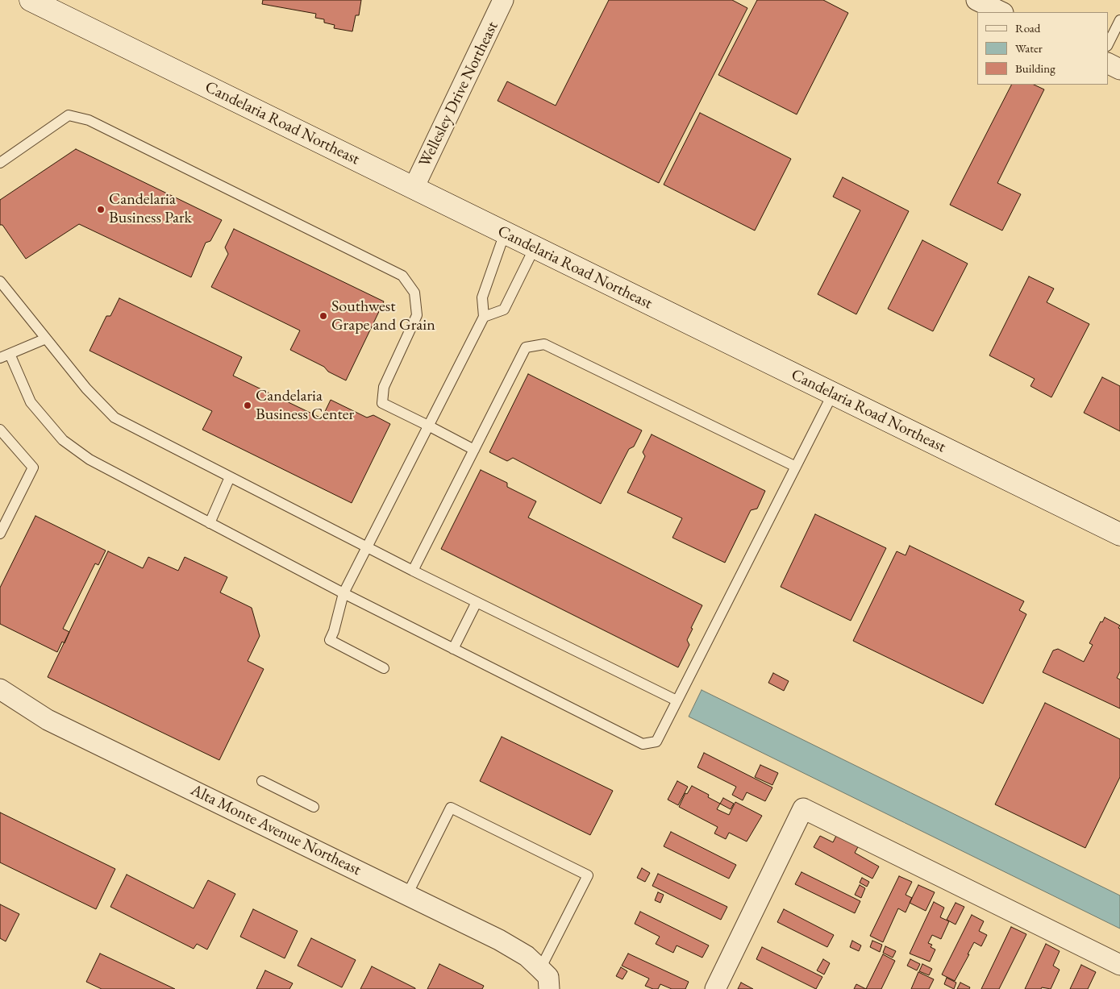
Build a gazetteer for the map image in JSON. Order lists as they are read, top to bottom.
{
  "streets": {
    "main road": ["Candelaria Road Northeast"],
    "street": ["Wellesley Drive Northeast", "Alta Monte Avenue Northeast"]
  },
  "crossings": [
    ["Wellesley Drive Northeast", "Candelaria Road Northeast"]
  ],
  "places": ["Candelaria Business Park", "Southwest Grape and Grain", "Candelaria Business Center"],
  "legend": ["Road", "Water", "Building"]
}
